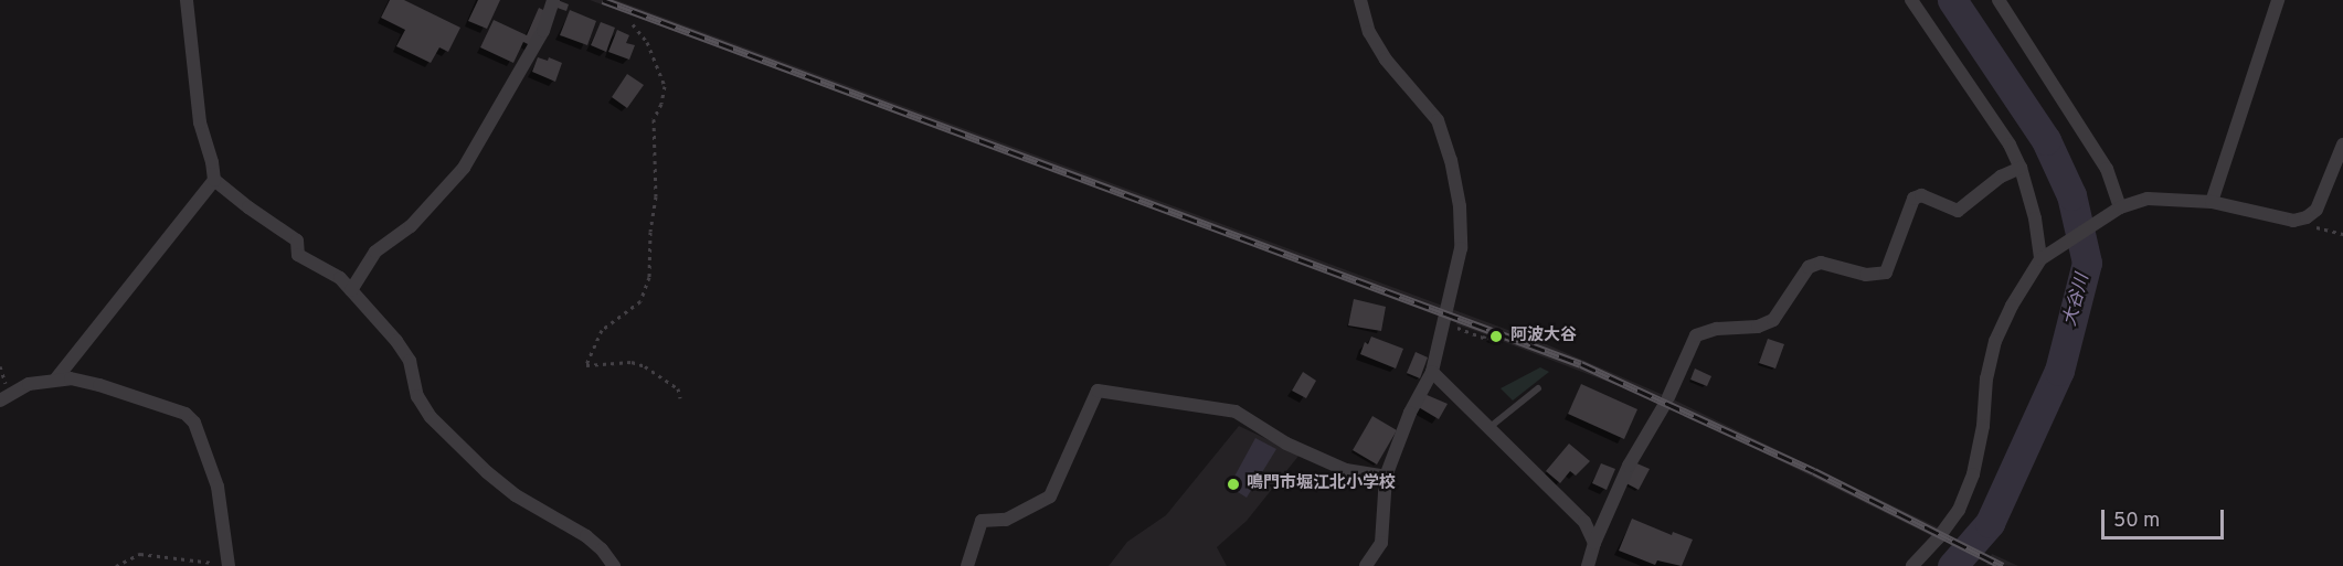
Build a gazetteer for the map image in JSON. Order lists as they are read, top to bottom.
{
  "water": ["大谷川"],
  "places": ["阿波大谷", "鳴門市堀江北小学校"],
  "scale_bar": "50 m"
}
